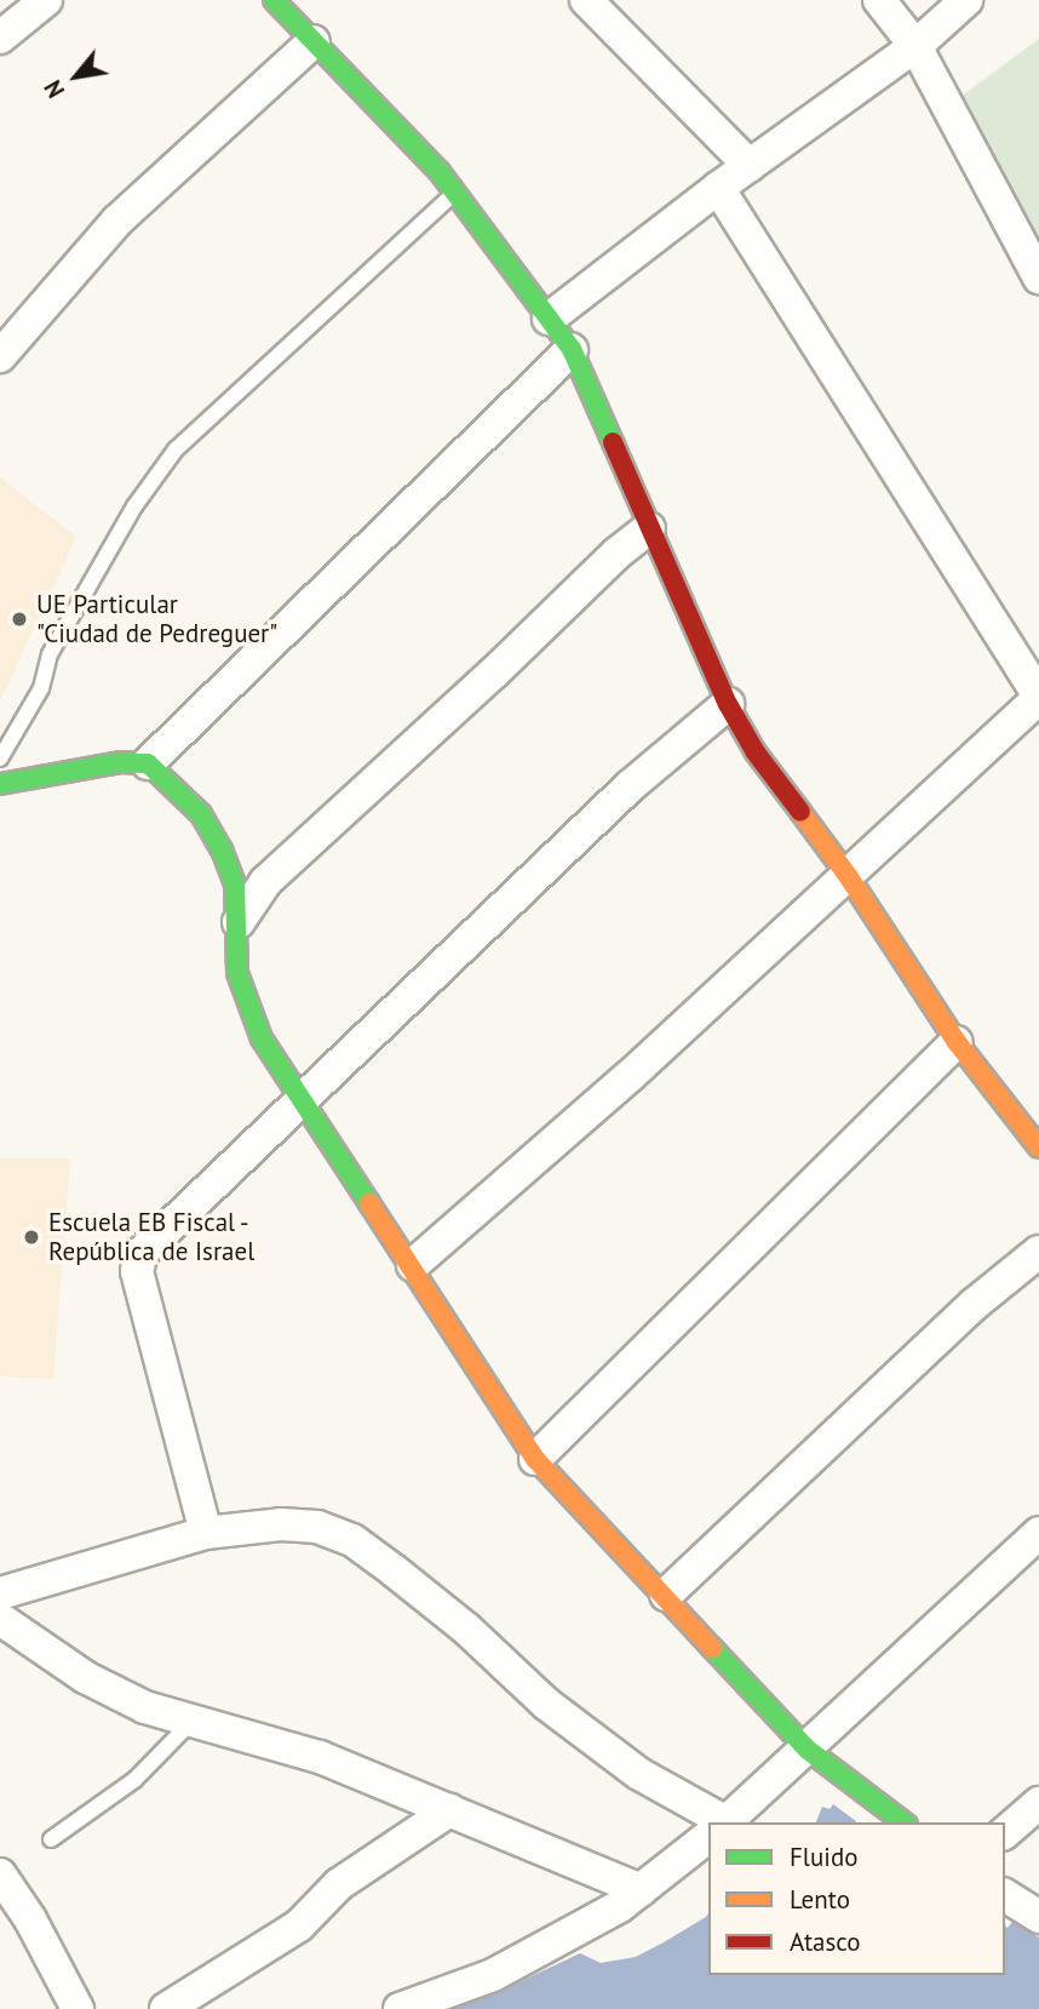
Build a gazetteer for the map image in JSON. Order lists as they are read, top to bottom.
{
  "places": ["UE Particular \"Ciudad de Pedreguer\"", "Escuela EB Fiscal - República de Israel"],
  "legend": ["Fluido", "Lento", "Atasco"],
  "north": "bottom left"
}
